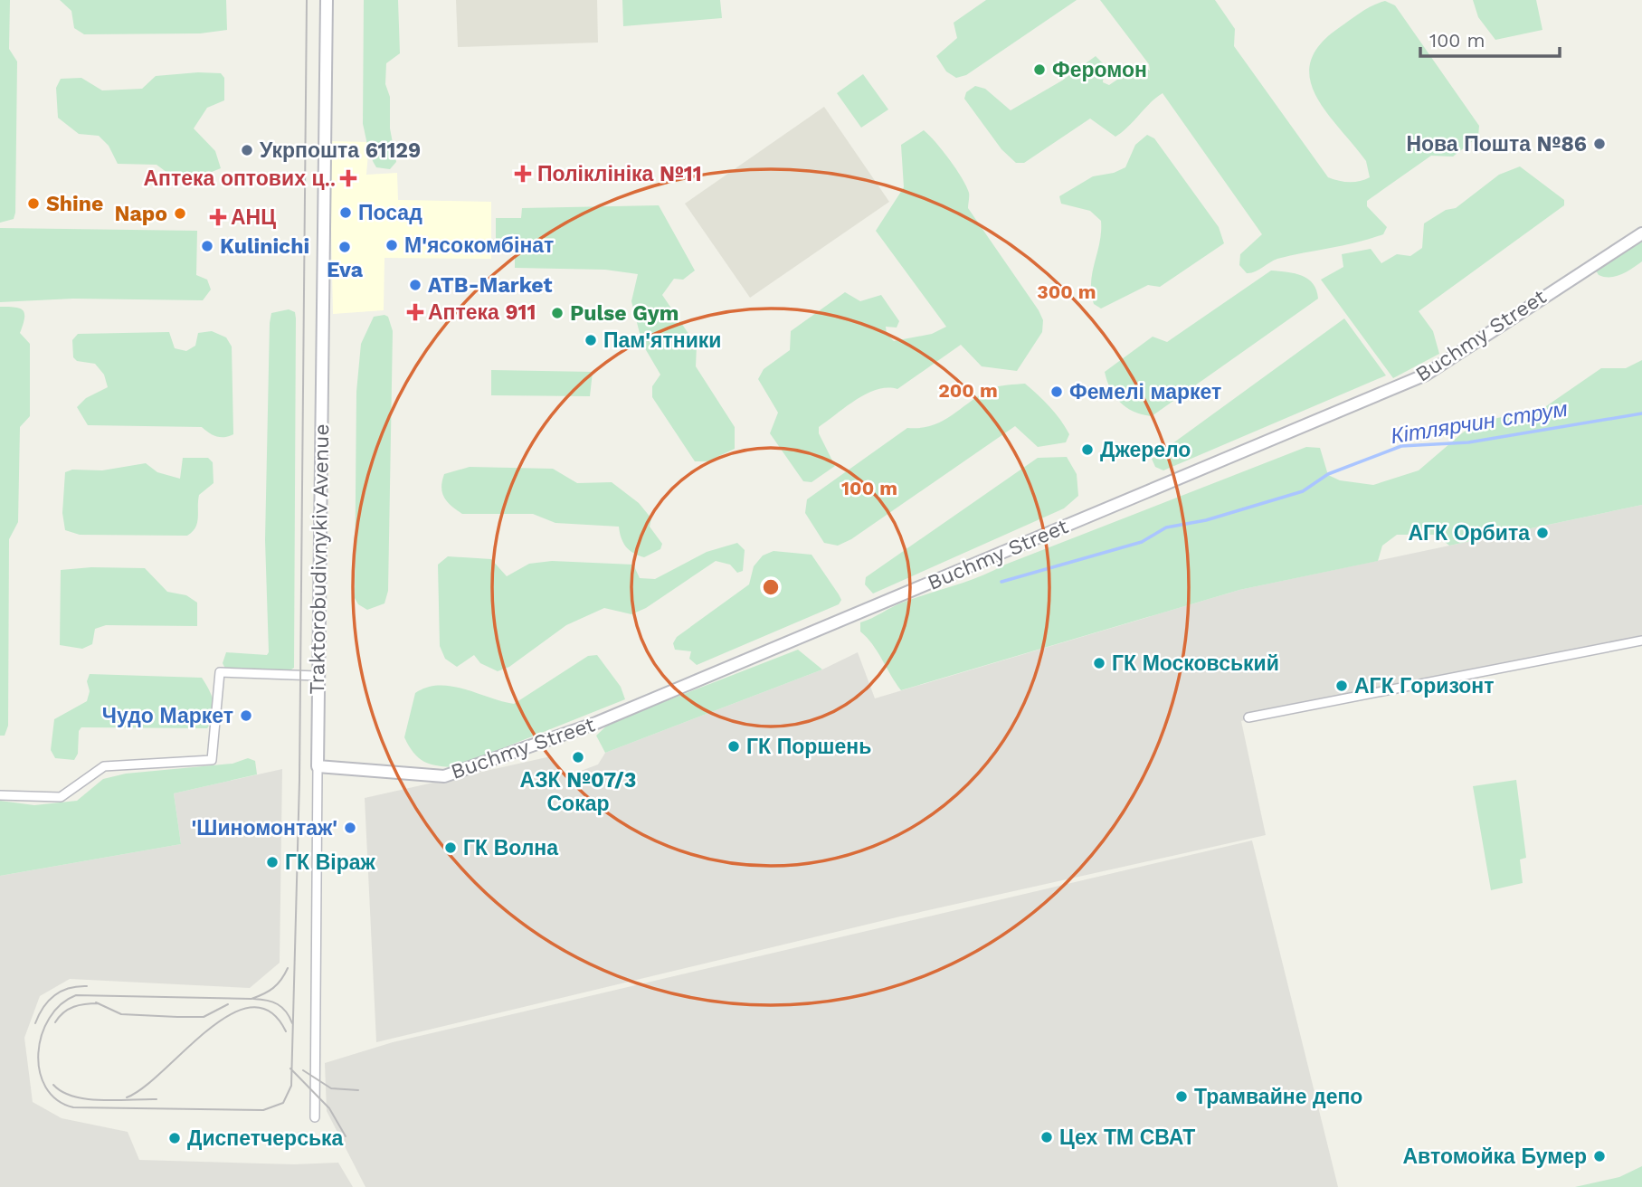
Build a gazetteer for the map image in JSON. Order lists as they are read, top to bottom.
{
  "streets": {
    "street": ["Buchmy Street", "Traktorobudivnykiv Avenue"]
  },
  "crossings": [
    ["Buchmy Street", "Traktorobudivnykiv Avenue"]
  ],
  "water": ["Кітлярчин струм"],
  "places": {
    "other": [
      "Феромон",
      "Нова Пошта №86",
      "Укрпошта 61129",
      "Shine",
      "Посад",
      "Napo",
      "М'ясокомбінат",
      "Kulinichi",
      "Eva",
      "ATB-Market",
      "Pulse Gym",
      "Пам'ятники",
      "Фемелі маркет",
      "Джерело",
      "АГК Орбита",
      "ГК Московський",
      "АГК Горизонт",
      "Чудо Маркет",
      "ГК Поршень",
      "АЗК №07/3 Сокар",
      "'Шиномонтаж'",
      "ГК Волна",
      "ГК Віраж",
      "Трамвайне депо",
      "Цех ТМ СВАТ",
      "Диспетчерська",
      "Автомойка Бумер"
    ],
    "health": [
      "Поліклініка №11",
      "Аптека оптових ц‥",
      "АНЦ",
      "Аптека 911"
    ]
  },
  "scale_bar": "100 m",
  "rings": ["300 m", "200 m", "100 m"]
}
